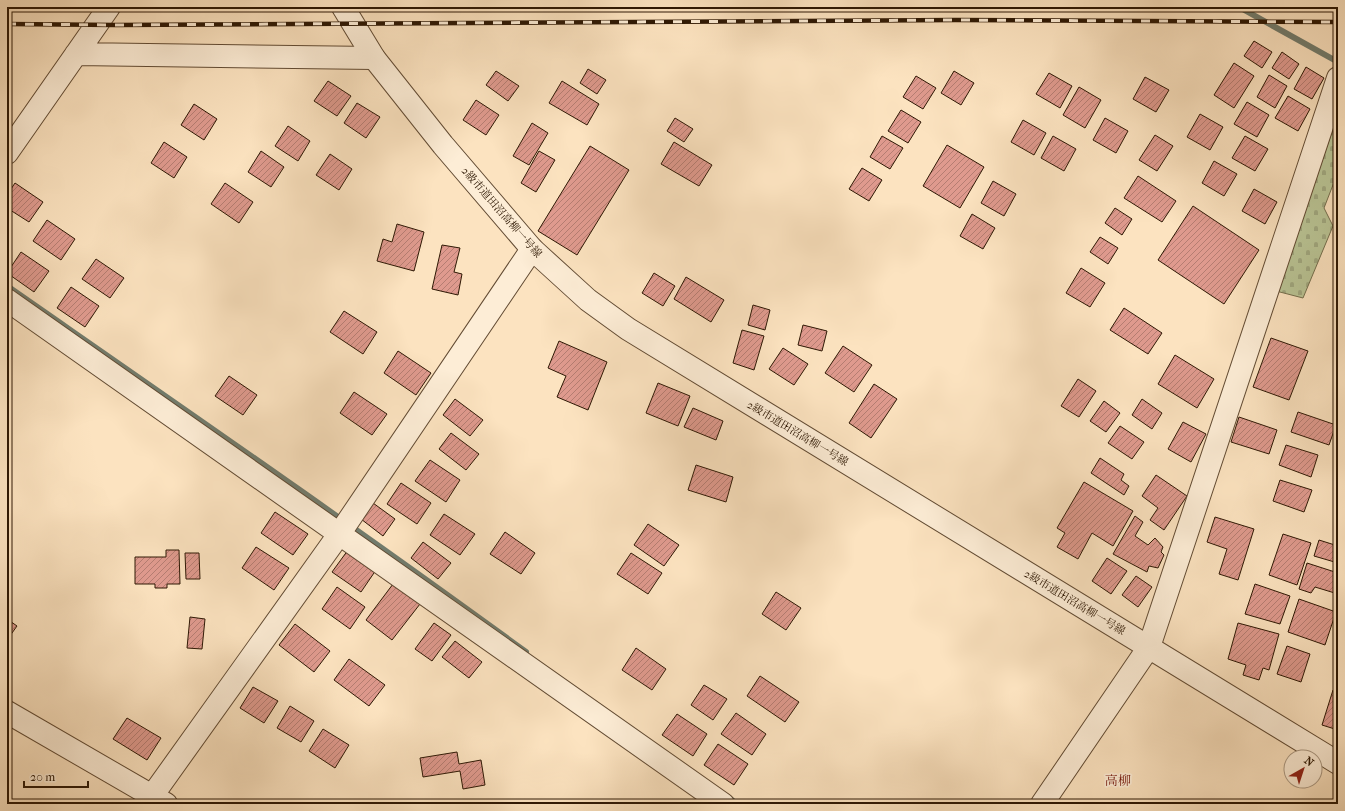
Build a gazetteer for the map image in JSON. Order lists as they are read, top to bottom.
{
  "streets": {
    "street": ["2級市道田沼高柳一号線"]
  },
  "districts": ["高柳"],
  "scale_bar": "20 m",
  "north": "top right"
}
